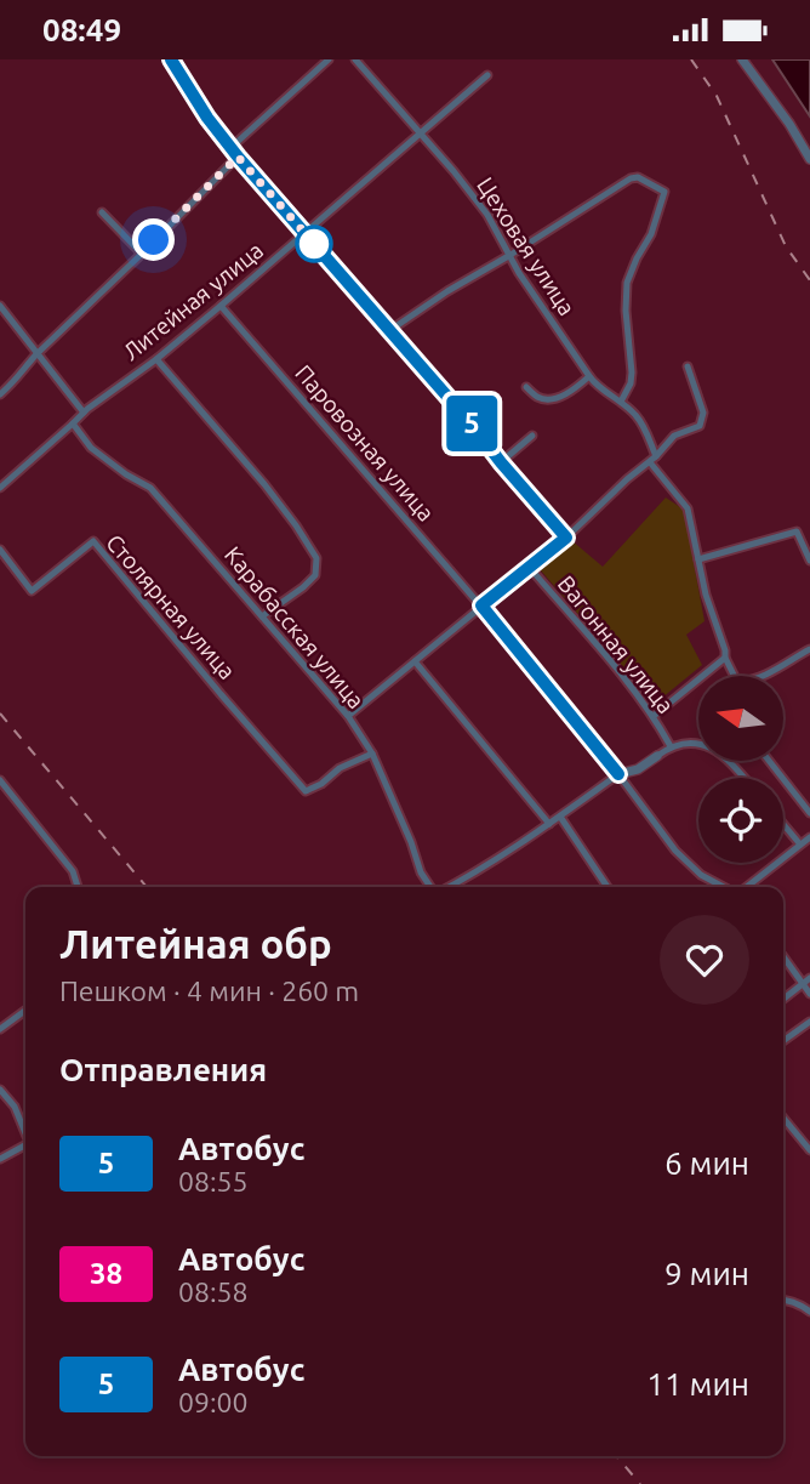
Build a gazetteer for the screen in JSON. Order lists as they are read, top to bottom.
{
  "streets": {
    "street": [
      "Цеховая улица",
      "Литейная улица",
      "Паровозная улица",
      "Столярная улица",
      "Карабасская улица",
      "Вагонная улица"
    ]
  },
  "crossings": [
    ["Цеховая улица", "Литейная улица"],
    ["Литейная улица", "Паровозная улица"],
    ["Литейная улица", "Карабасская улица"],
    ["Литейная улица", "Вагонная улица"],
    ["Паровозная улица", "Вагонная улица"],
    ["Столярная улица", "Карабасская улица"]
  ],
  "lines": ["bus line 5"],
  "north": "left",
  "page": {
    "status": "08:49",
    "on_map": "5",
    "heading": [
      ["Литейная обр", "Пешком · 4 мин · 260 m"],
      "Отправления"
    ],
    "list": [
      {
        "mark": "5",
        "name": "Автобус",
        "note": "08:55",
        "value": "6 мин"
      },
      {
        "mark": "38",
        "name": "Автобус",
        "note": "08:58",
        "value": "9 мин"
      },
      {
        "mark": "5",
        "name": "Автобус",
        "note": "09:00",
        "value": "11 мин"
      }
    ]
  }
}
